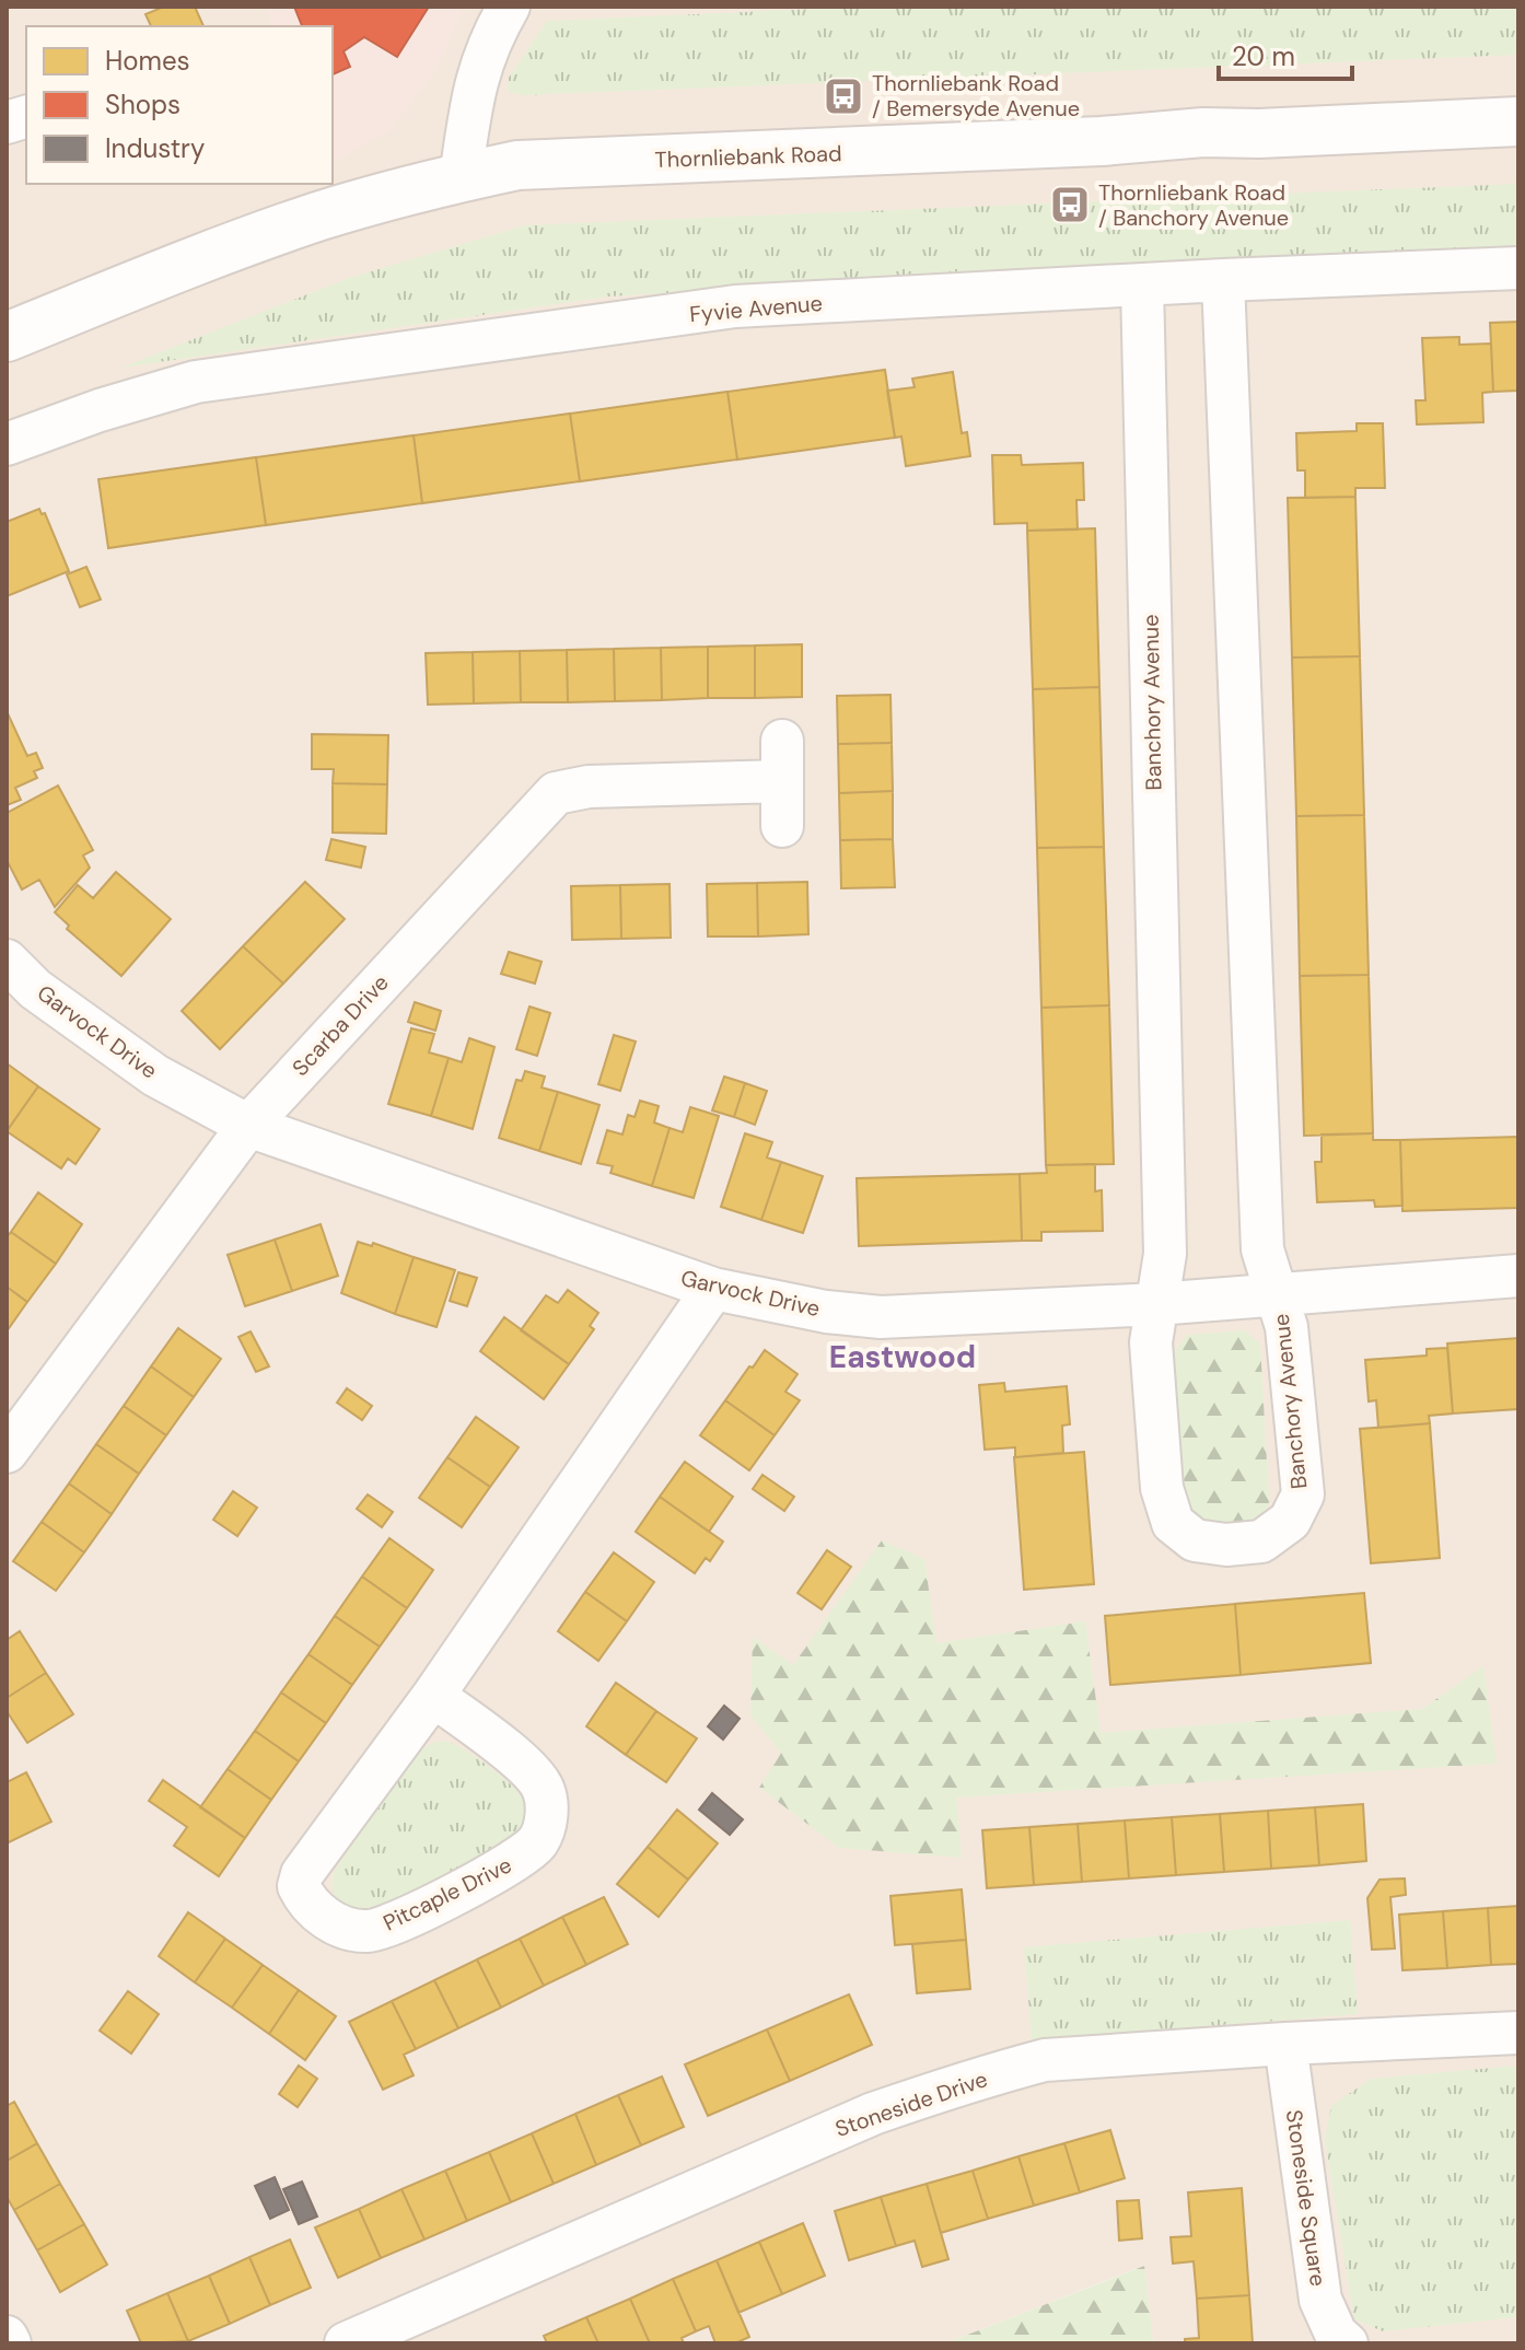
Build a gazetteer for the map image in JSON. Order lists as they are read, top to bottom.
{
  "streets": {
    "main road": ["Thornliebank Road"],
    "street": [
      "Fyvie Avenue",
      "Banchory Avenue",
      "Scarba Drive",
      "Garvock Drive",
      "Pitcaple Drive",
      "Stoneside Drive",
      "Stoneside Square"
    ]
  },
  "crossings": [
    ["Fyvie Avenue", "Banchory Avenue"],
    ["Banchory Avenue", "Garvock Drive"],
    ["Scarba Drive", "Garvock Drive"],
    ["Garvock Drive", "Pitcaple Drive"],
    ["Stoneside Drive", "Stoneside Square"]
  ],
  "districts": ["Eastwood"],
  "places": {
    "bus stop": ["Thornliebank Road / Bemersyde Avenue", "Thornliebank Road / Banchory Avenue"]
  },
  "legend": ["Homes", "Shops", "Industry"],
  "scale_bar": "20 m"
}
